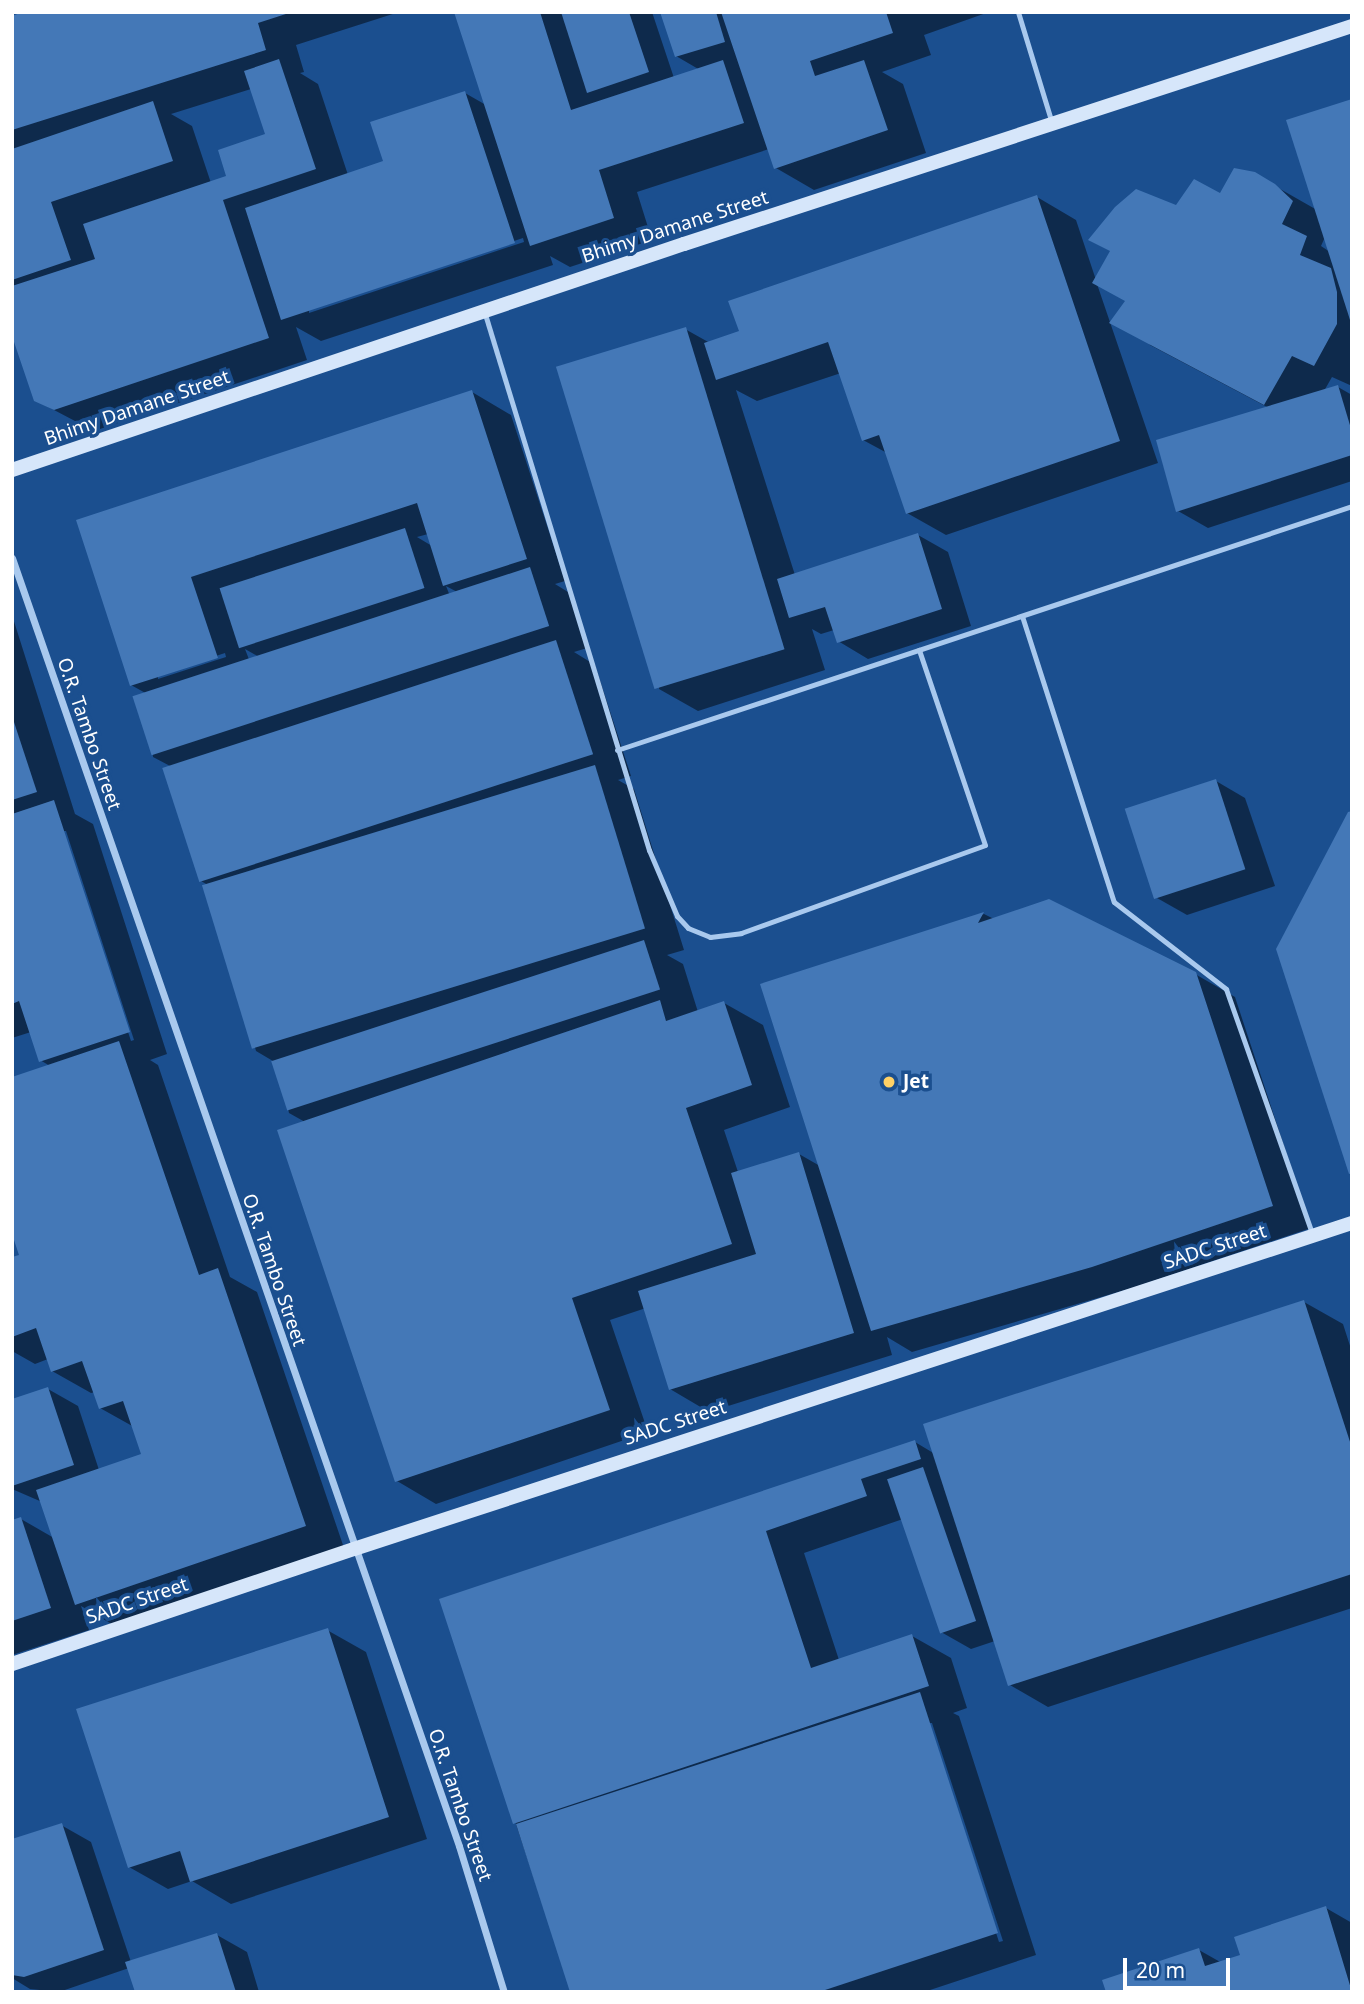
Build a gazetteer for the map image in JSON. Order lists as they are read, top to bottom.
{
  "streets": {
    "main road": ["Bhimy Damane Street", "SADC Street"],
    "street": ["O.R. Tambo Street"]
  },
  "crossings": [
    ["O.R. Tambo Street", "SADC Street"]
  ],
  "places": ["Jet"],
  "scale_bar": "20 m"
}
